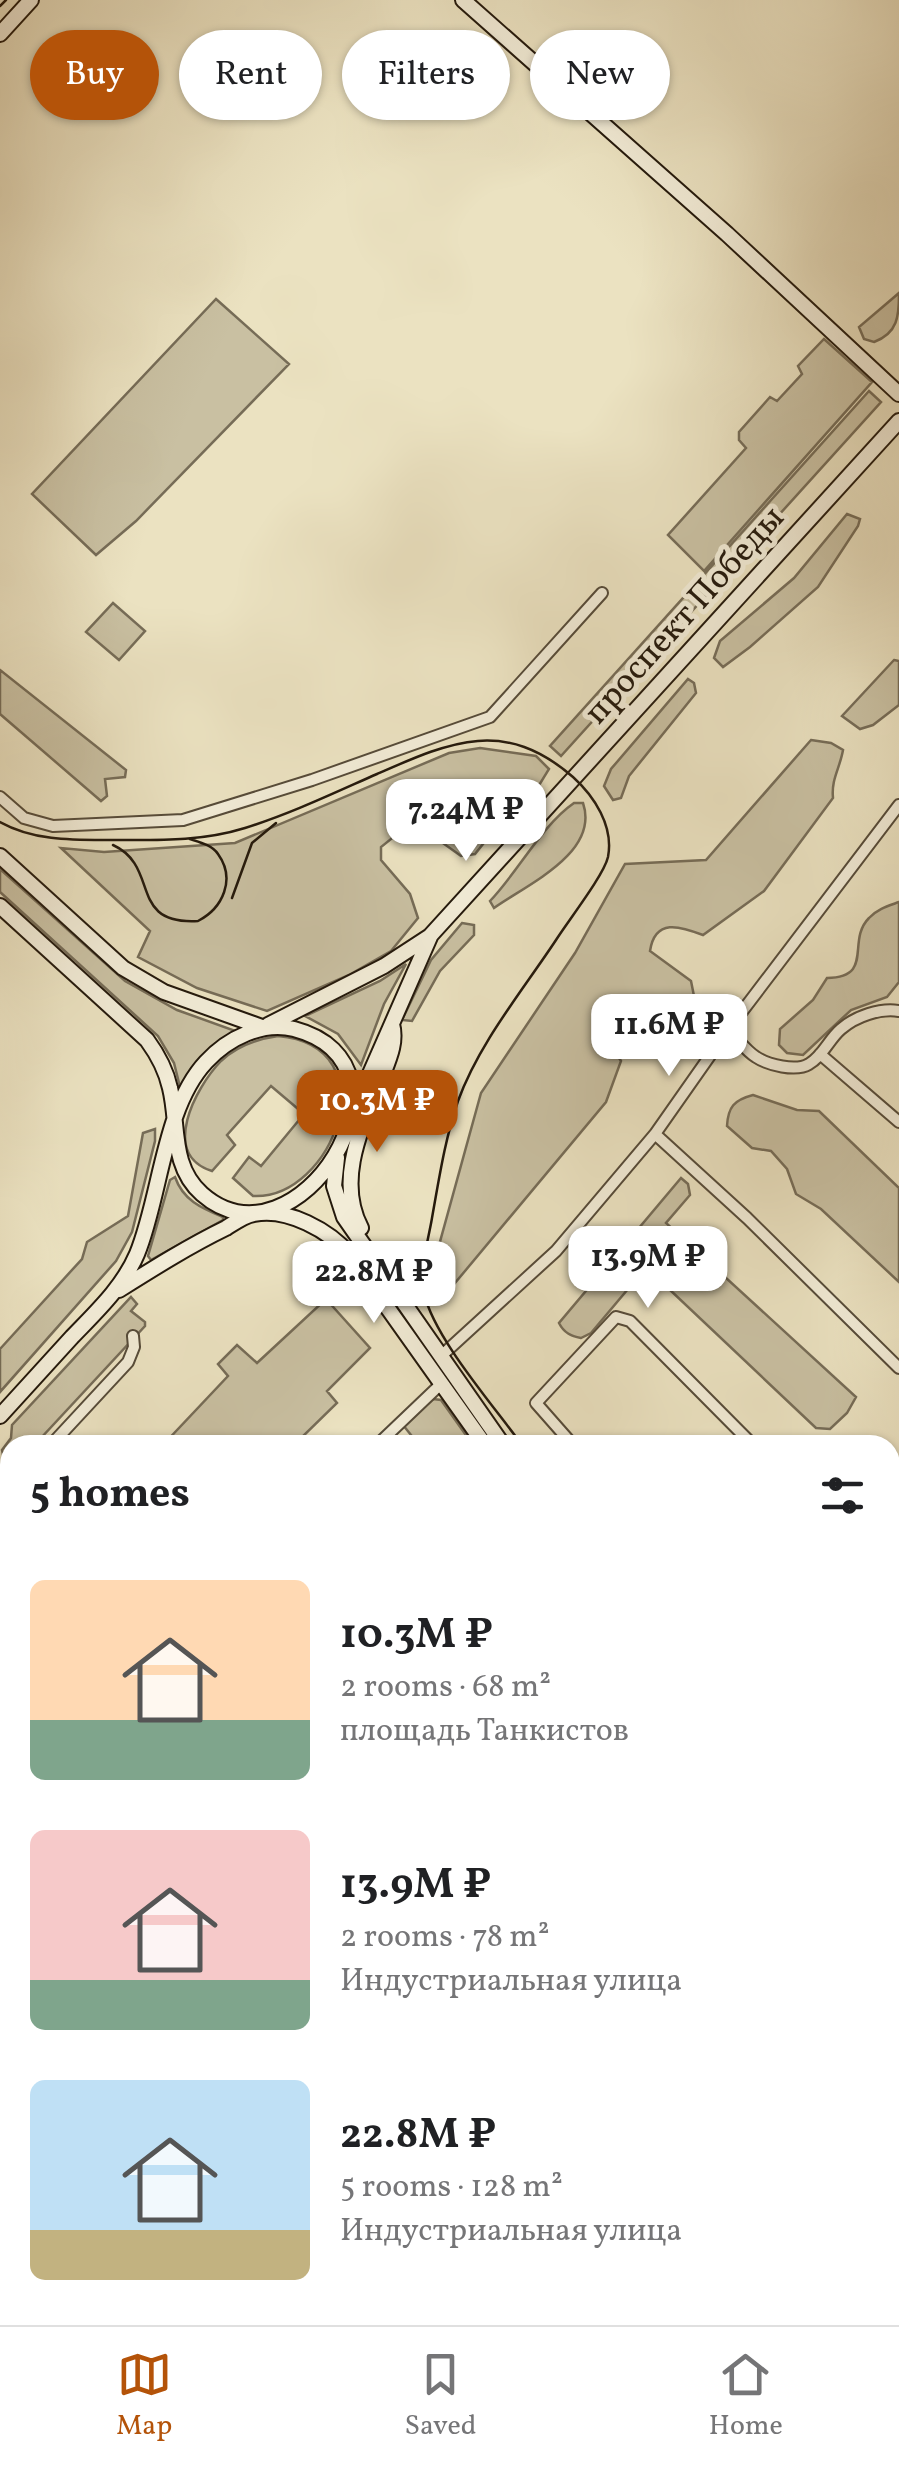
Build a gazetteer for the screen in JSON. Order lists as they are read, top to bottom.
{
  "streets": {
    "main road": ["проспект Победы"]
  },
  "page": {
    "chip": [
      "Buy",
      "Rent",
      "Filters",
      "New"
    ],
    "price": [
      "7.24M ₽",
      "11.6M ₽",
      "10.3M ₽",
      "13.9M ₽",
      "22.8M ₽"
    ],
    "heading": "5 homes",
    "list": [
      {
        "name": "10.3M ₽",
        "note": "2 rooms · 68 m² · площадь Танкистов"
      },
      {
        "name": "13.9M ₽",
        "note": "2 rooms · 78 m² · Индустриальная улица"
      },
      {
        "name": "22.8M ₽",
        "note": "5 rooms · 128 m² · Индустриальная улица"
      }
    ],
    "tabs": ["Map", "Saved", "Home"]
  }
}
